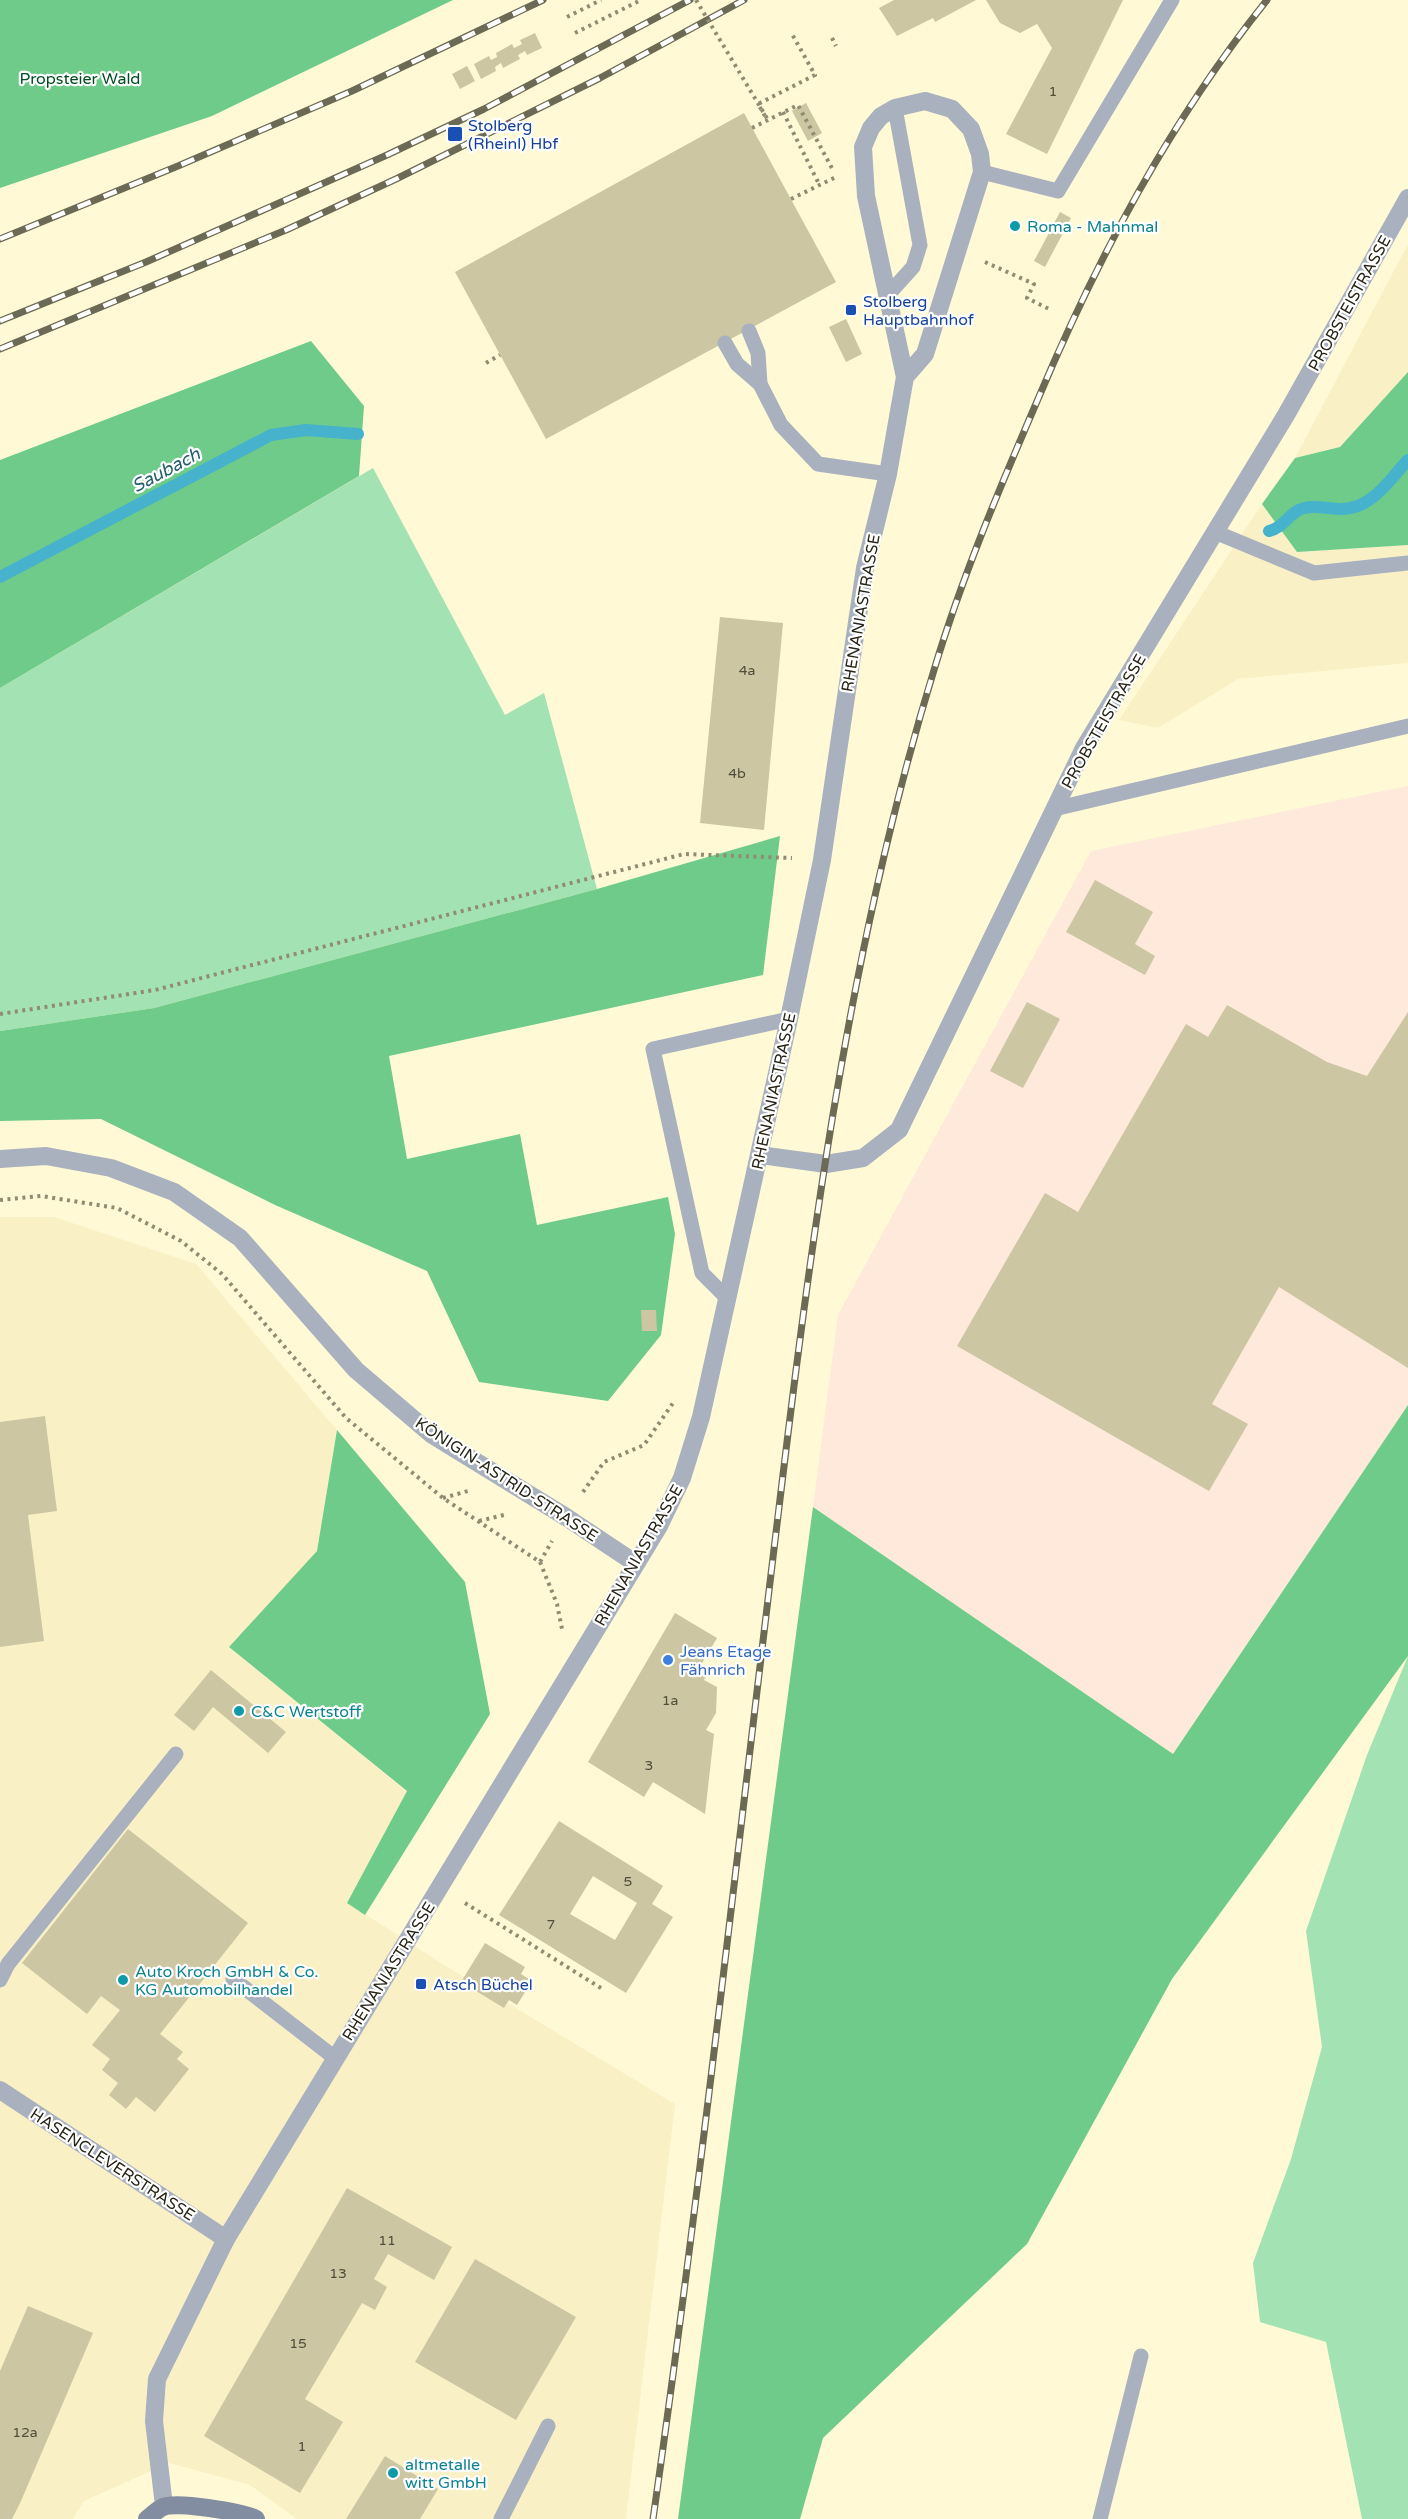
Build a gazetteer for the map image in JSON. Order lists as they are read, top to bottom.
{
  "streets": {
    "street": [
      "PROBSTEISTRASSE",
      "RHENANIASTRASSE",
      "KÖNIGIN-ASTRID-STRASSE",
      "HASENCLEVERSTRASSE"
    ]
  },
  "crossings": [
    ["PROBSTEISTRASSE", "RHENANIASTRASSE"],
    ["RHENANIASTRASSE", "KÖNIGIN-ASTRID-STRASSE"],
    ["RHENANIASTRASSE", "HASENCLEVERSTRASSE"]
  ],
  "water": ["Saubach"],
  "parks": ["Propsteier Wald"],
  "places": {
    "transit": ["Stolberg (Rheinl) Hbf", "Stolberg Hauptbahnhof", "Atsch Büchel"],
    "other": [
      "Roma - Mahnmal",
      "Jeans Etage Fähnrich",
      "C&C Wertstoff",
      "Auto Kroch GmbH & Co. KG Automobilhandel",
      "altmetalle witt GmbH"
    ]
  },
  "house_numbers": [
    "1",
    "4a",
    "4b",
    "1a",
    "3",
    "5",
    "7",
    "11",
    "13",
    "15",
    "12a",
    "1"
  ]
}
